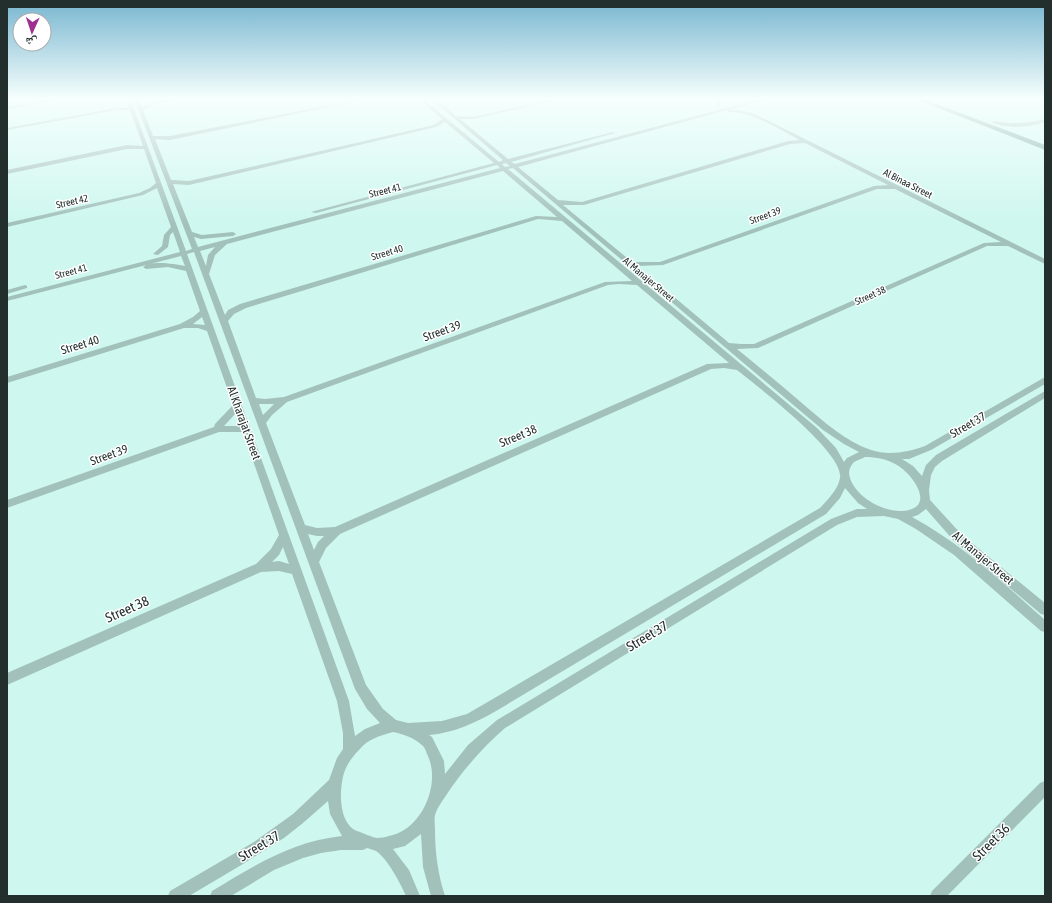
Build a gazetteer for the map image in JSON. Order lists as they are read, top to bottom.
{
  "streets": {
    "street": [
      "Al Binaa Street",
      "Street 41",
      "Street 42",
      "Street 39",
      "Street 40",
      "Al Manajer Street",
      "Street 38",
      "Al Kharajat Street",
      "Street 37",
      "Street 36"
    ]
  },
  "crossings": [
    ["Al Binaa Street", "Street 39"],
    ["Al Binaa Street", "Street 38"],
    ["Street 41", "Al Manajer Street"],
    ["Street 41", "Al Kharajat Street"],
    ["Street 42", "Al Kharajat Street"],
    ["Street 39", "Al Manajer Street"],
    ["Street 39", "Al Kharajat Street"],
    ["Street 40", "Al Manajer Street"],
    ["Street 40", "Al Kharajat Street"],
    ["Al Manajer Street", "Street 38"],
    ["Al Manajer Street", "Street 37"],
    ["Street 38", "Al Kharajat Street"],
    ["Al Kharajat Street", "Street 37"]
  ],
  "north": "bottom"
}
